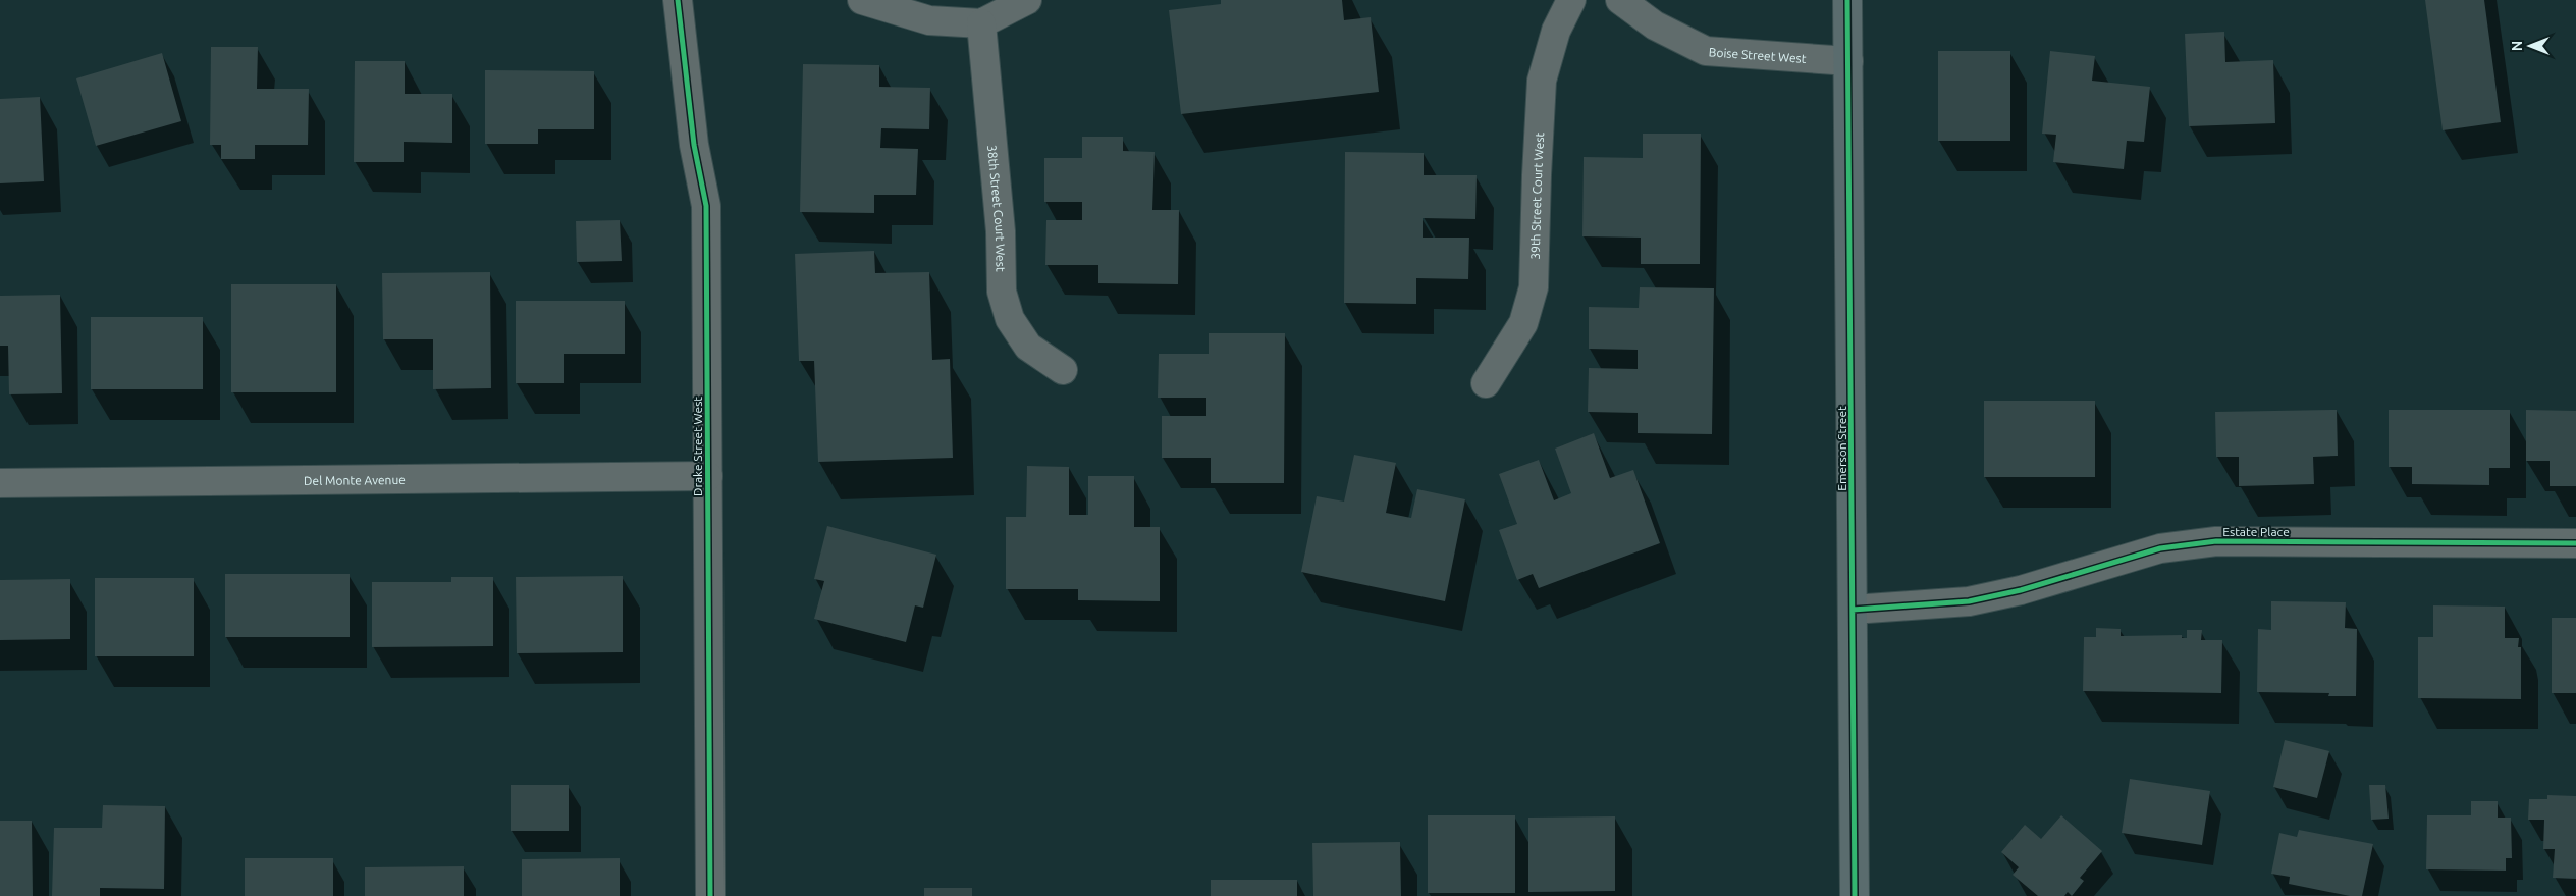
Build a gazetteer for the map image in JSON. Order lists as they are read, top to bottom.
{
  "streets": {
    "main road": ["Emerson Street"],
    "street": [
      "Boise Street West",
      "39th Street Court West",
      "38th Street Court West",
      "Drake Street West",
      "Del Monte Avenue",
      "Estate Place"
    ]
  },
  "crossings": [
    ["Boise Street West", "Emerson Street"],
    ["Drake Street West", "Del Monte Avenue"],
    ["Emerson Street", "Estate Place"]
  ],
  "north": "left"
}
